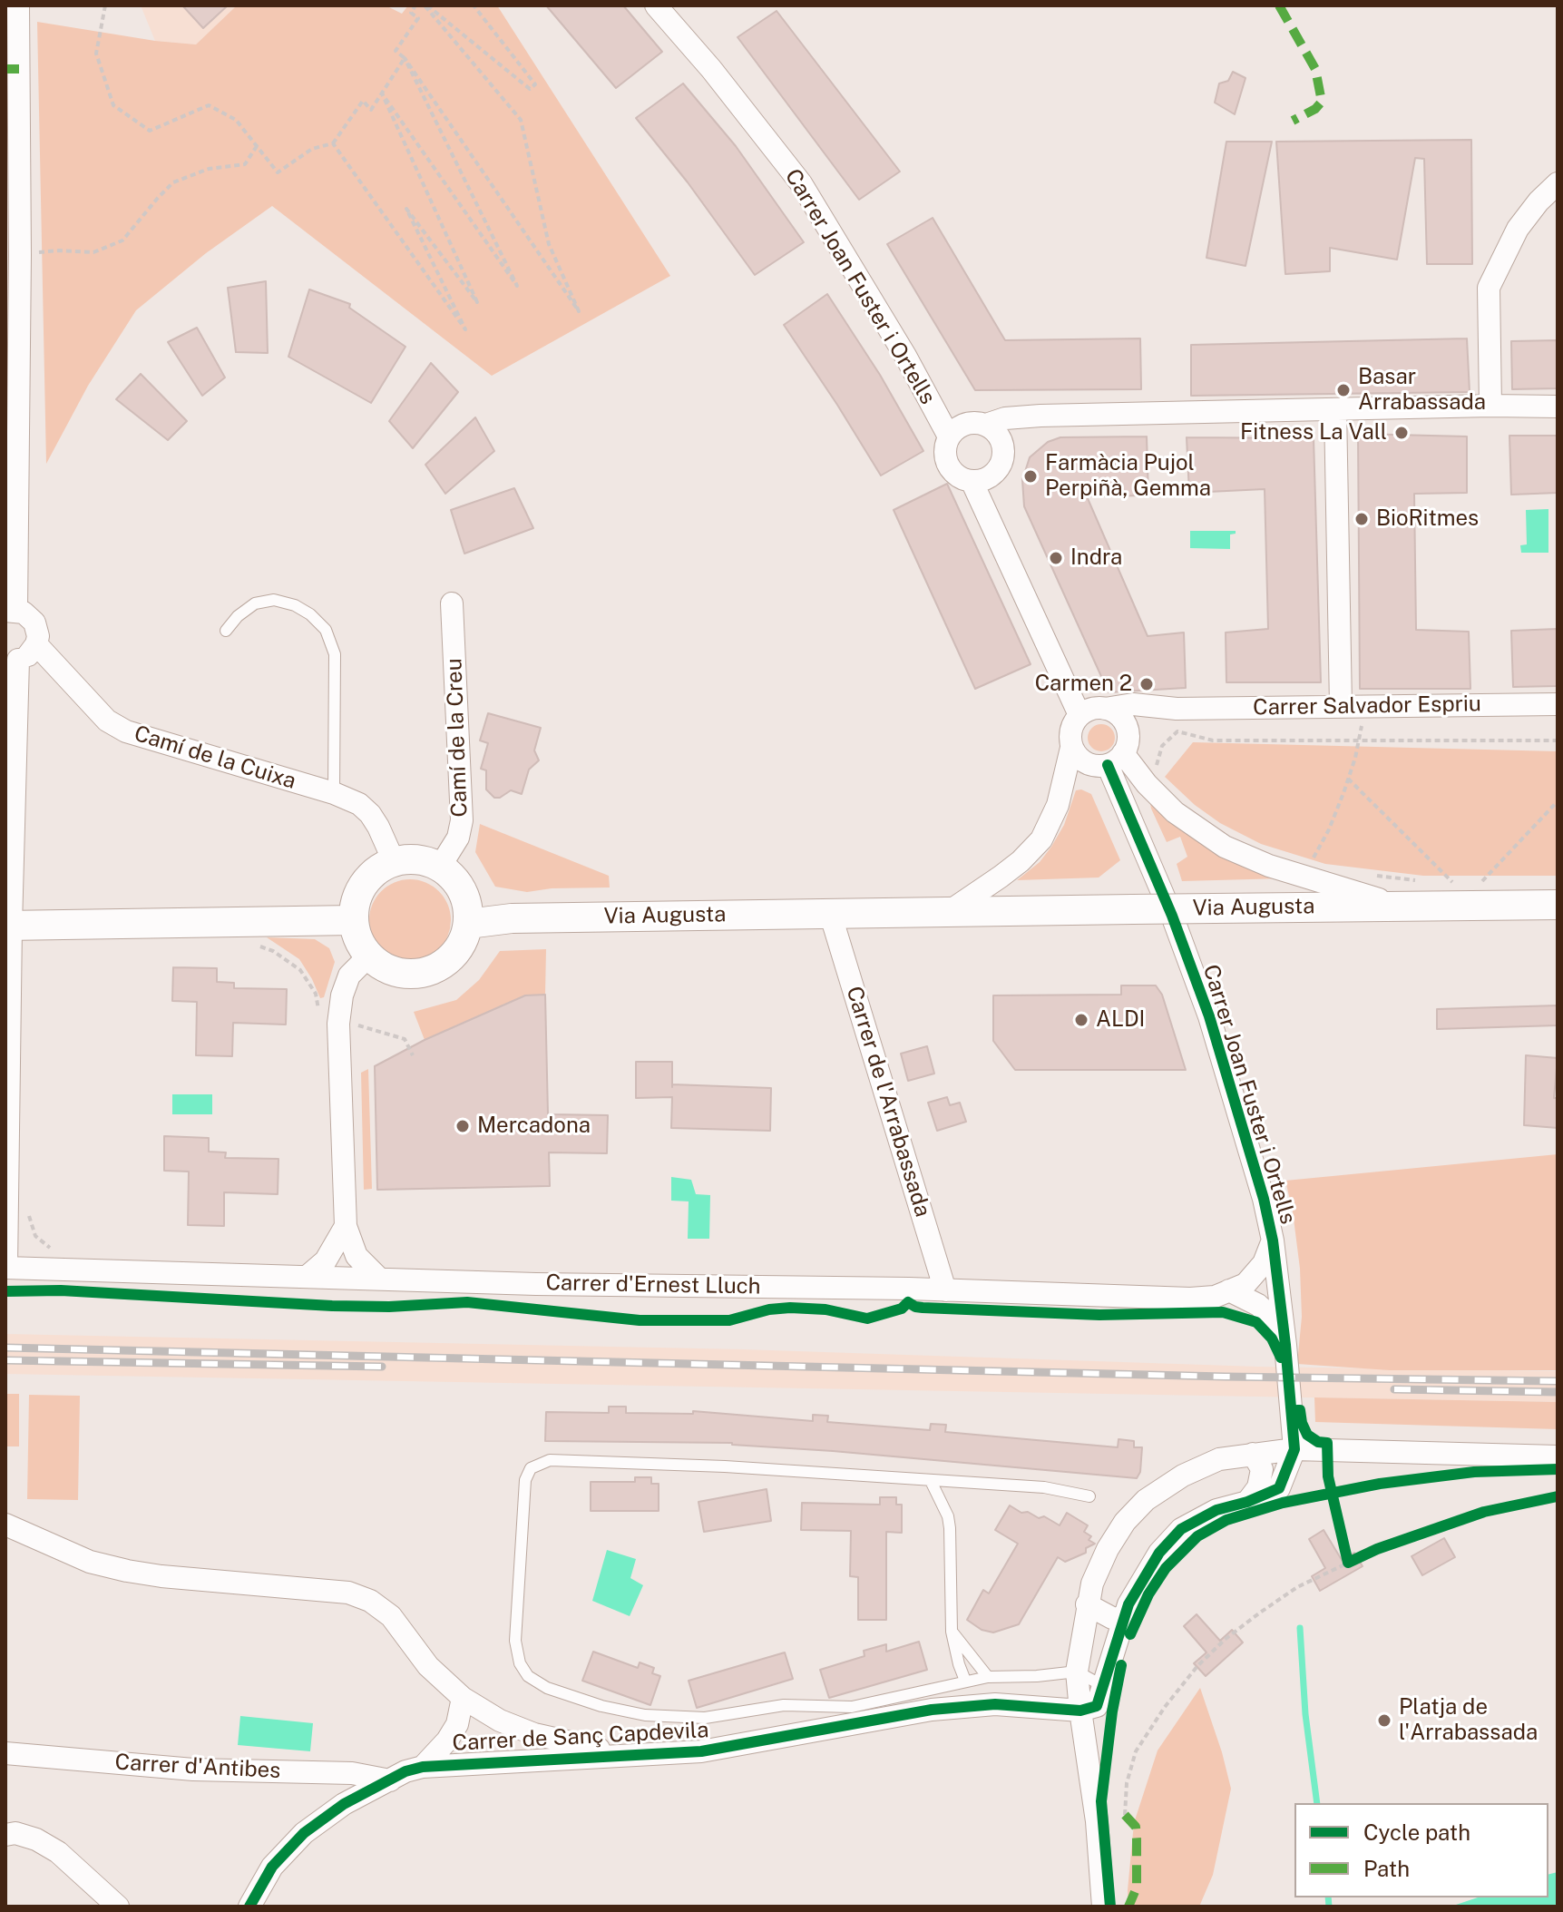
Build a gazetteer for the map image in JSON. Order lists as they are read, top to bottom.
{
  "streets": {
    "main road": ["Via Augusta"],
    "street": [
      "Carrer Joan Fuster i Ortells",
      "Carrer Salvador Espriu",
      "Camí de la Creu",
      "Camí de la Cuixa",
      "Carrer de l'Arrabassada",
      "Carrer d'Ernest Lluch",
      "Carrer de Sanç Capdevila",
      "Carrer d'Antibes"
    ]
  },
  "crossings": [
    ["Carrer Joan Fuster i Ortells", "Carrer Salvador Espriu"],
    ["Carrer Joan Fuster i Ortells", "Carrer d'Ernest Lluch"],
    ["Camí de la Creu", "Camí de la Cuixa"],
    ["Camí de la Creu", "Via Augusta"],
    ["Camí de la Cuixa", "Via Augusta"],
    ["Via Augusta", "Carrer de l'Arrabassada"],
    ["Carrer de l'Arrabassada", "Carrer d'Ernest Lluch"],
    ["Carrer de Sanç Capdevila", "Carrer d'Antibes"]
  ],
  "places": [
    "Basar Arrabassada",
    "Fitness La Vall",
    "Farmàcia Pujol Perpiñà, Gemma",
    "BioRitmes",
    "Indra",
    "Carmen 2",
    "ALDI",
    "Mercadona",
    "Platja de l'Arrabassada"
  ],
  "legend": ["Cycle path", "Path"]
}
